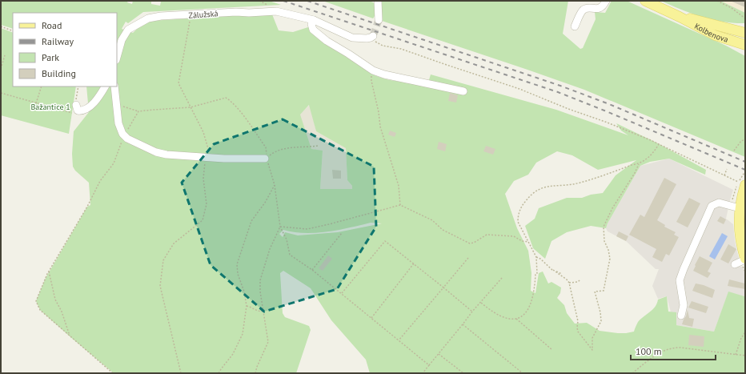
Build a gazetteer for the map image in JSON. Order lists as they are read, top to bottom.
{
  "streets": {
    "main road": ["Kolbenova"],
    "street": ["Zálužská"]
  },
  "parks": ["Bažantice 1"],
  "legend": [
    "Road",
    "Railway",
    "Park",
    "Building"
  ],
  "scale_bar": "100 m"
}
